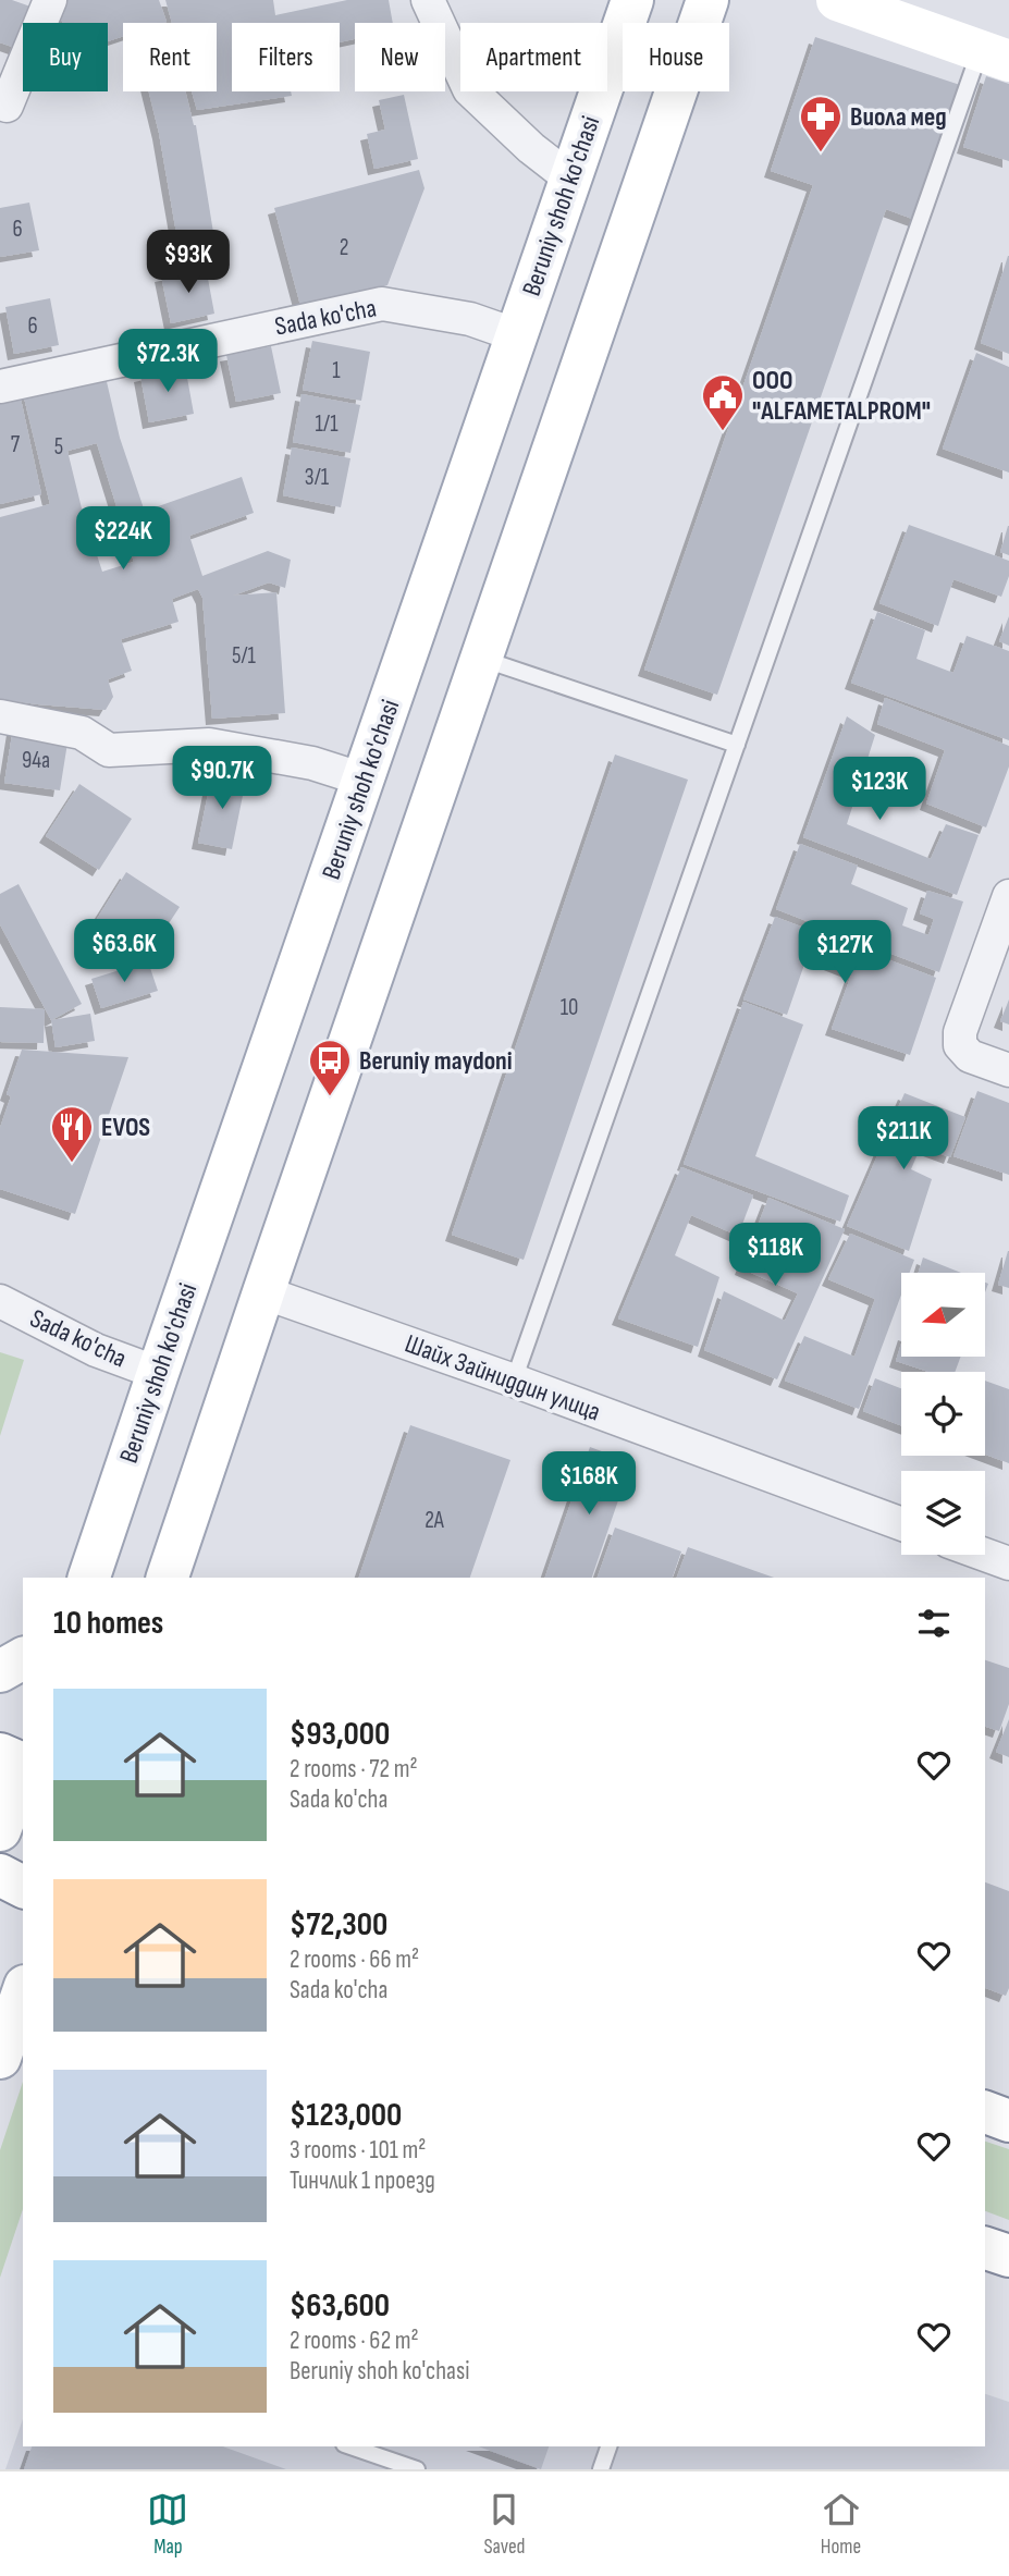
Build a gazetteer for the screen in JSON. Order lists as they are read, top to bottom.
{
  "streets": {
    "main road": ["Beruniy shoh ko'chasi"],
    "street": ["Sada ko'cha", "Шайх Зайниддин улица"]
  },
  "crossings": [
    ["Beruniy shoh ko'chasi", "Sada ko'cha"]
  ],
  "places": {
    "pharmacy": ["Виола мед"],
    "public building": ["OOO \"ALFAMETALPROM\""],
    "bus stop": ["Beruniy maydoni"],
    "restaurant": ["EVOS"]
  },
  "house_numbers": [
    "6",
    "2",
    "6",
    "1",
    "1/1",
    "7",
    "5",
    "3/1",
    "5/1",
    "94a",
    "10",
    "2А"
  ],
  "north": "left",
  "page": {
    "chip": [
      "Buy",
      "Rent",
      "Filters",
      "New",
      "Apartment",
      "House"
    ],
    "price": [
      "$93K",
      "$72.3K",
      "$224K",
      "$90.7K",
      "$123K",
      "$63.6K",
      "$127K",
      "$211K",
      "$118K",
      "$168K"
    ],
    "heading": "10 homes",
    "list": [
      {
        "name": "$93,000",
        "note": "2 rooms · 72 m² · Sada ko'cha"
      },
      {
        "name": "$72,300",
        "note": "2 rooms · 66 m² · Sada ko'cha"
      },
      {
        "name": "$123,000",
        "note": "3 rooms · 101 m² · Тинчлик 1 проезд"
      },
      {
        "name": "$63,600",
        "note": "2 rooms · 62 m² · Beruniy shoh ko'chasi"
      }
    ],
    "tabs": ["Map", "Saved", "Home"]
  }
}
